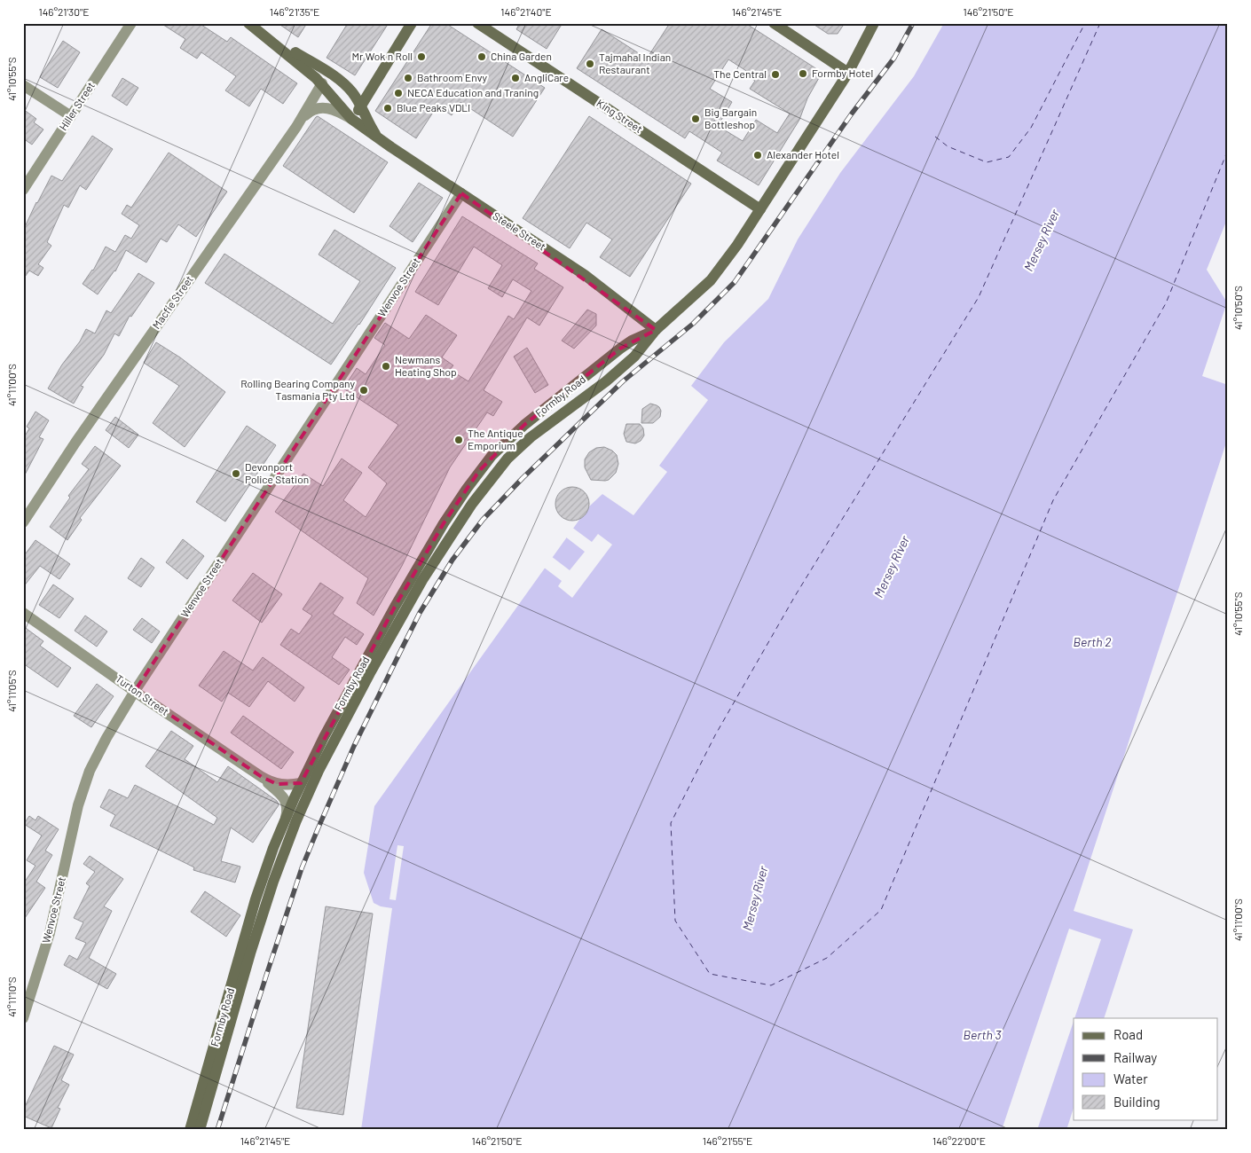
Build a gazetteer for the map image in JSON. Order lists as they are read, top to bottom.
{
  "streets": {
    "main road": ["King Street", "Steele Street", "Formby Road"],
    "street": [
      "Hiller Street",
      "Wenvoe Street",
      "Macfie Street",
      "Turton Street"
    ]
  },
  "crossings": [
    ["King Street", "Formby Road"],
    ["Steele Street", "Wenvoe Street"],
    ["Steele Street", "Macfie Street"],
    ["Steele Street", "Formby Road"],
    ["Wenvoe Street", "Turton Street"],
    ["Formby Road", "Turton Street"]
  ],
  "water": ["Mersey River", "Berth 2", "Berth 3"],
  "places": [
    "Mr Wok n Roll",
    "China Garden",
    "Tajmahal Indian Restaurant",
    "Formby Hotel",
    "The Central",
    "Bathroom Envy",
    "AngliCare",
    "NECA Education and Traning",
    "Blue Peaks VDLl",
    "Big Bargain Bottleshop",
    "Alexander Hotel",
    "Newmans Heating Shop",
    "Rolling Bearing Company Tasmania Pty Ltd",
    "The Antique Emporium",
    "Devonport Police Station"
  ],
  "legend": [
    "Road",
    "Railway",
    "Water",
    "Building"
  ],
  "coordinates": [
    "146°21'30\"E",
    "146°21'35\"E",
    "146°21'40\"E",
    "146°21'45\"E",
    "146°21'50\"E",
    "41°10'55\"S",
    "41°10'50\"S",
    "41°11'00\"S",
    "41°11'05\"S",
    "41°11'10\"S",
    "146°21'55\"E",
    "146°22'00\"E"
  ]
}
